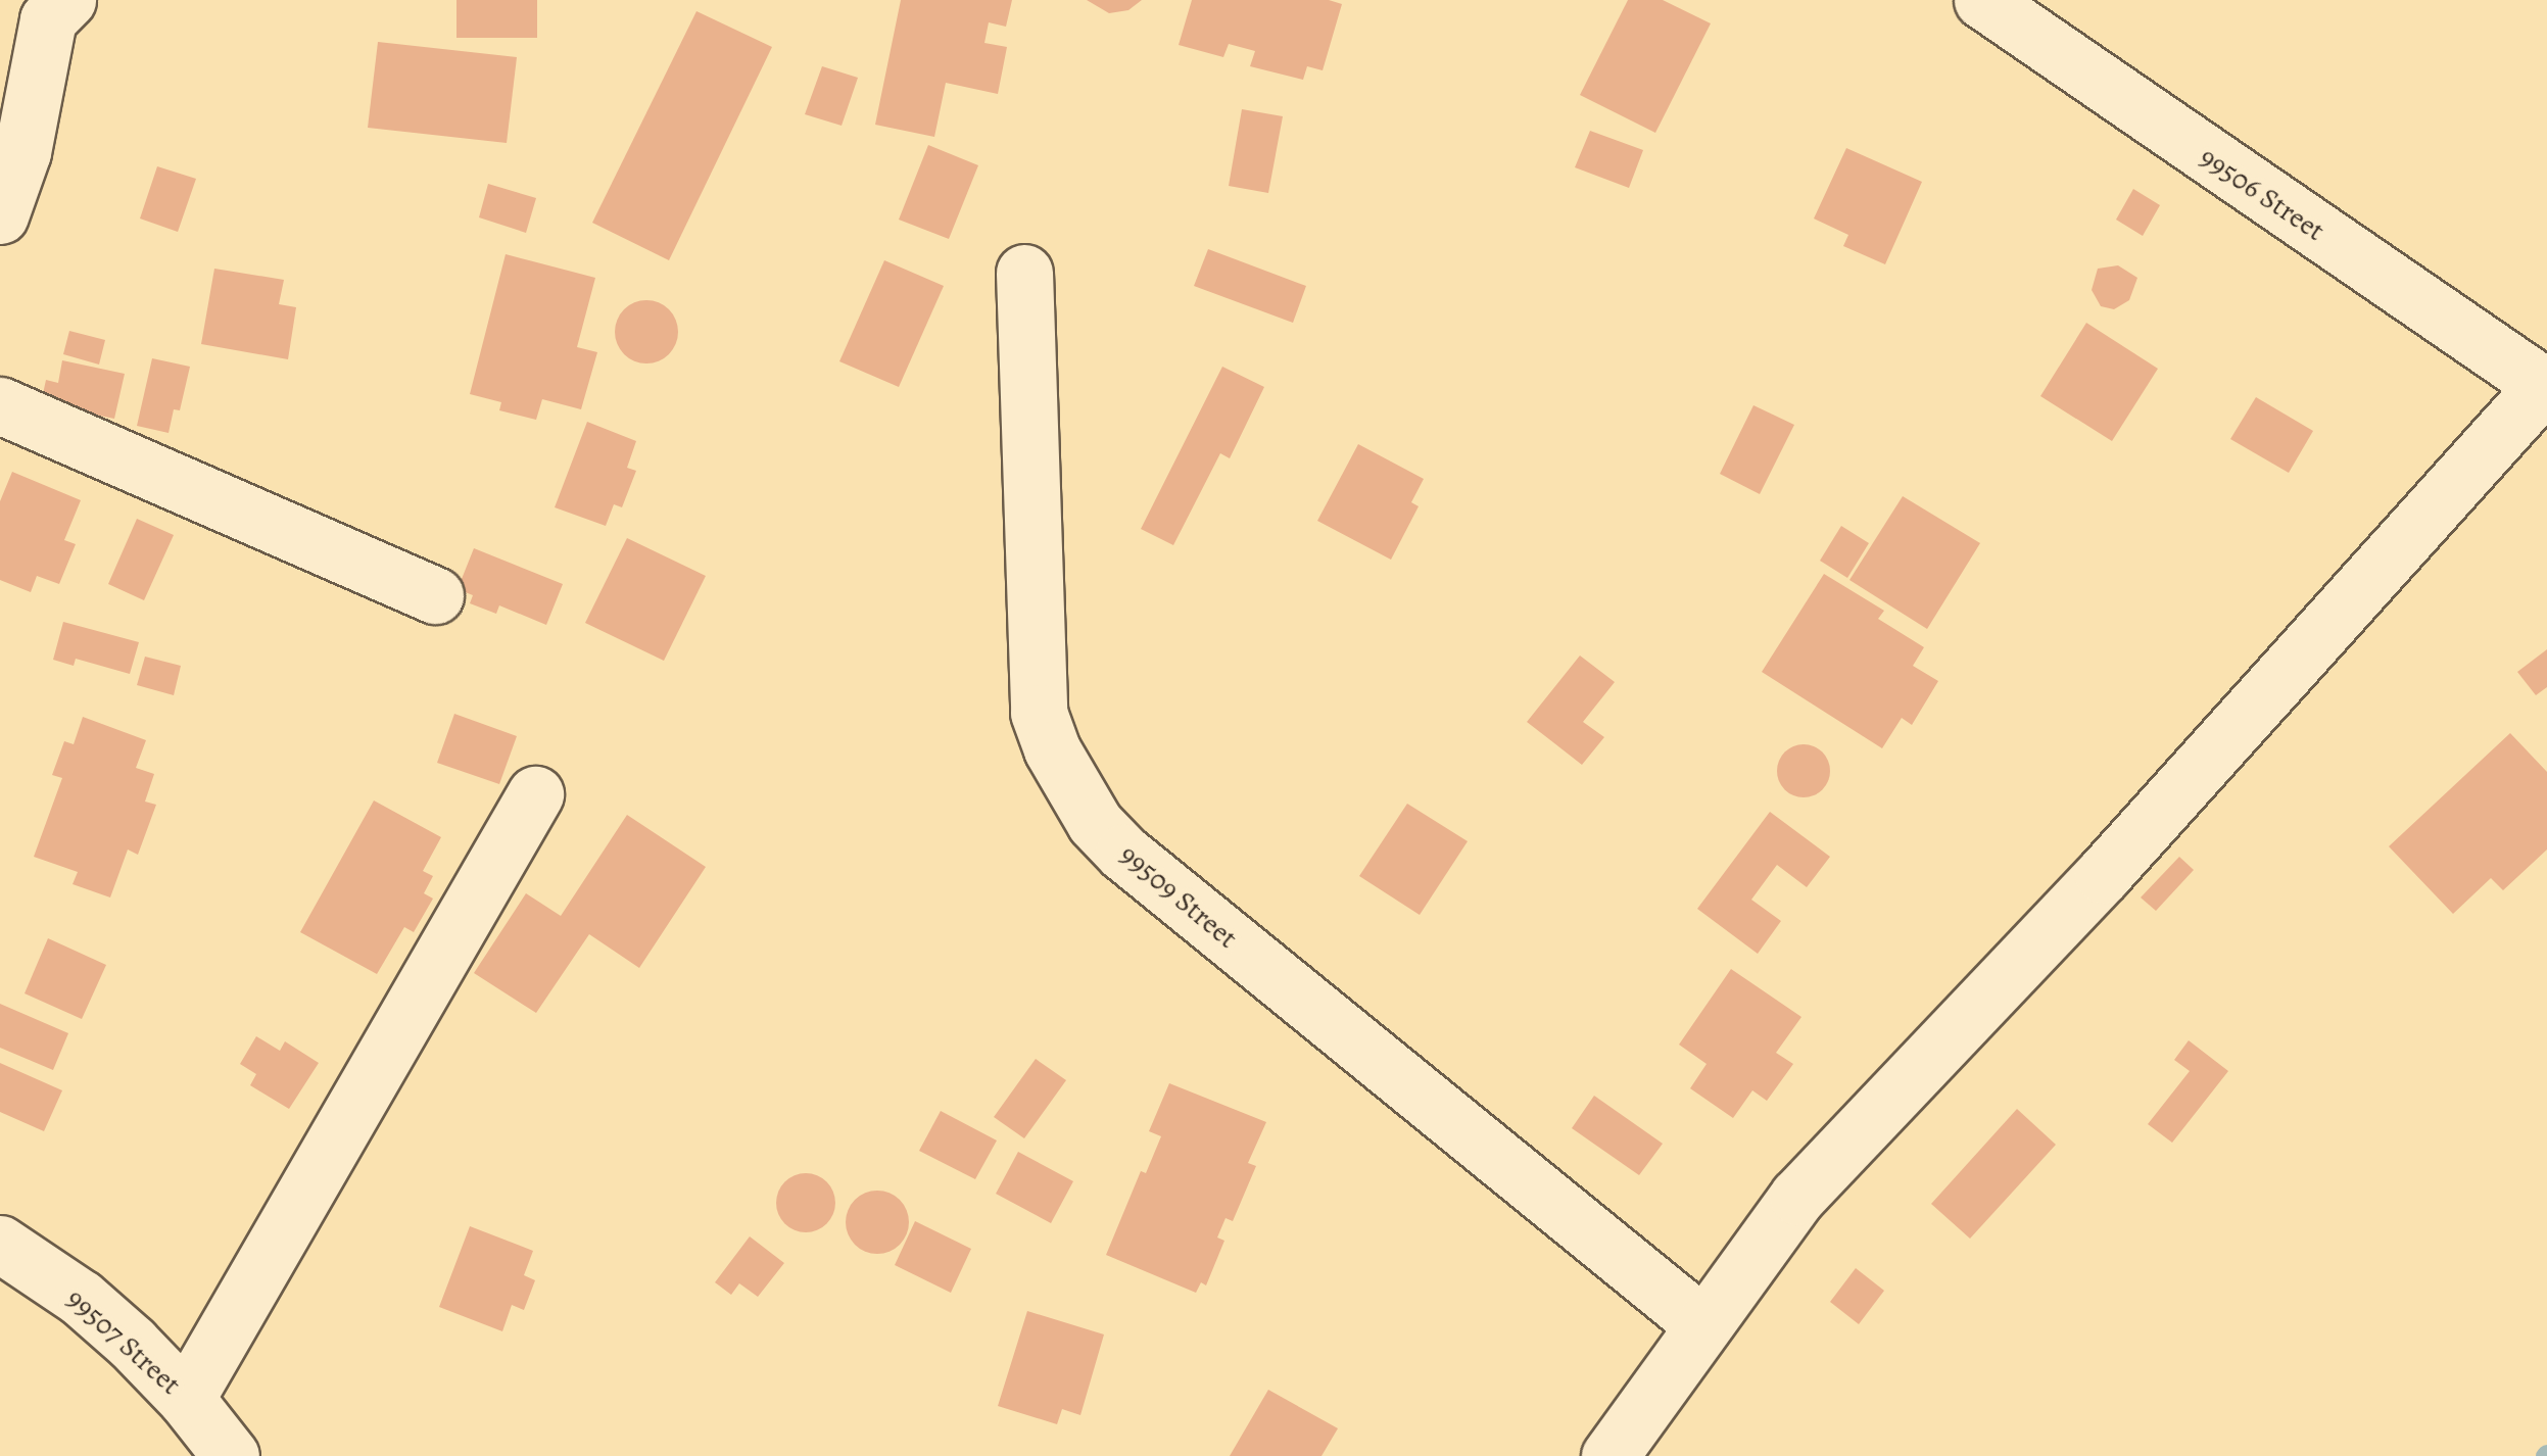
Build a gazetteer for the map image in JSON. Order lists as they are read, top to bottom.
{
  "streets": {
    "street": ["99506 Street", "99509 Street", "99507 Street"]
  }
}
